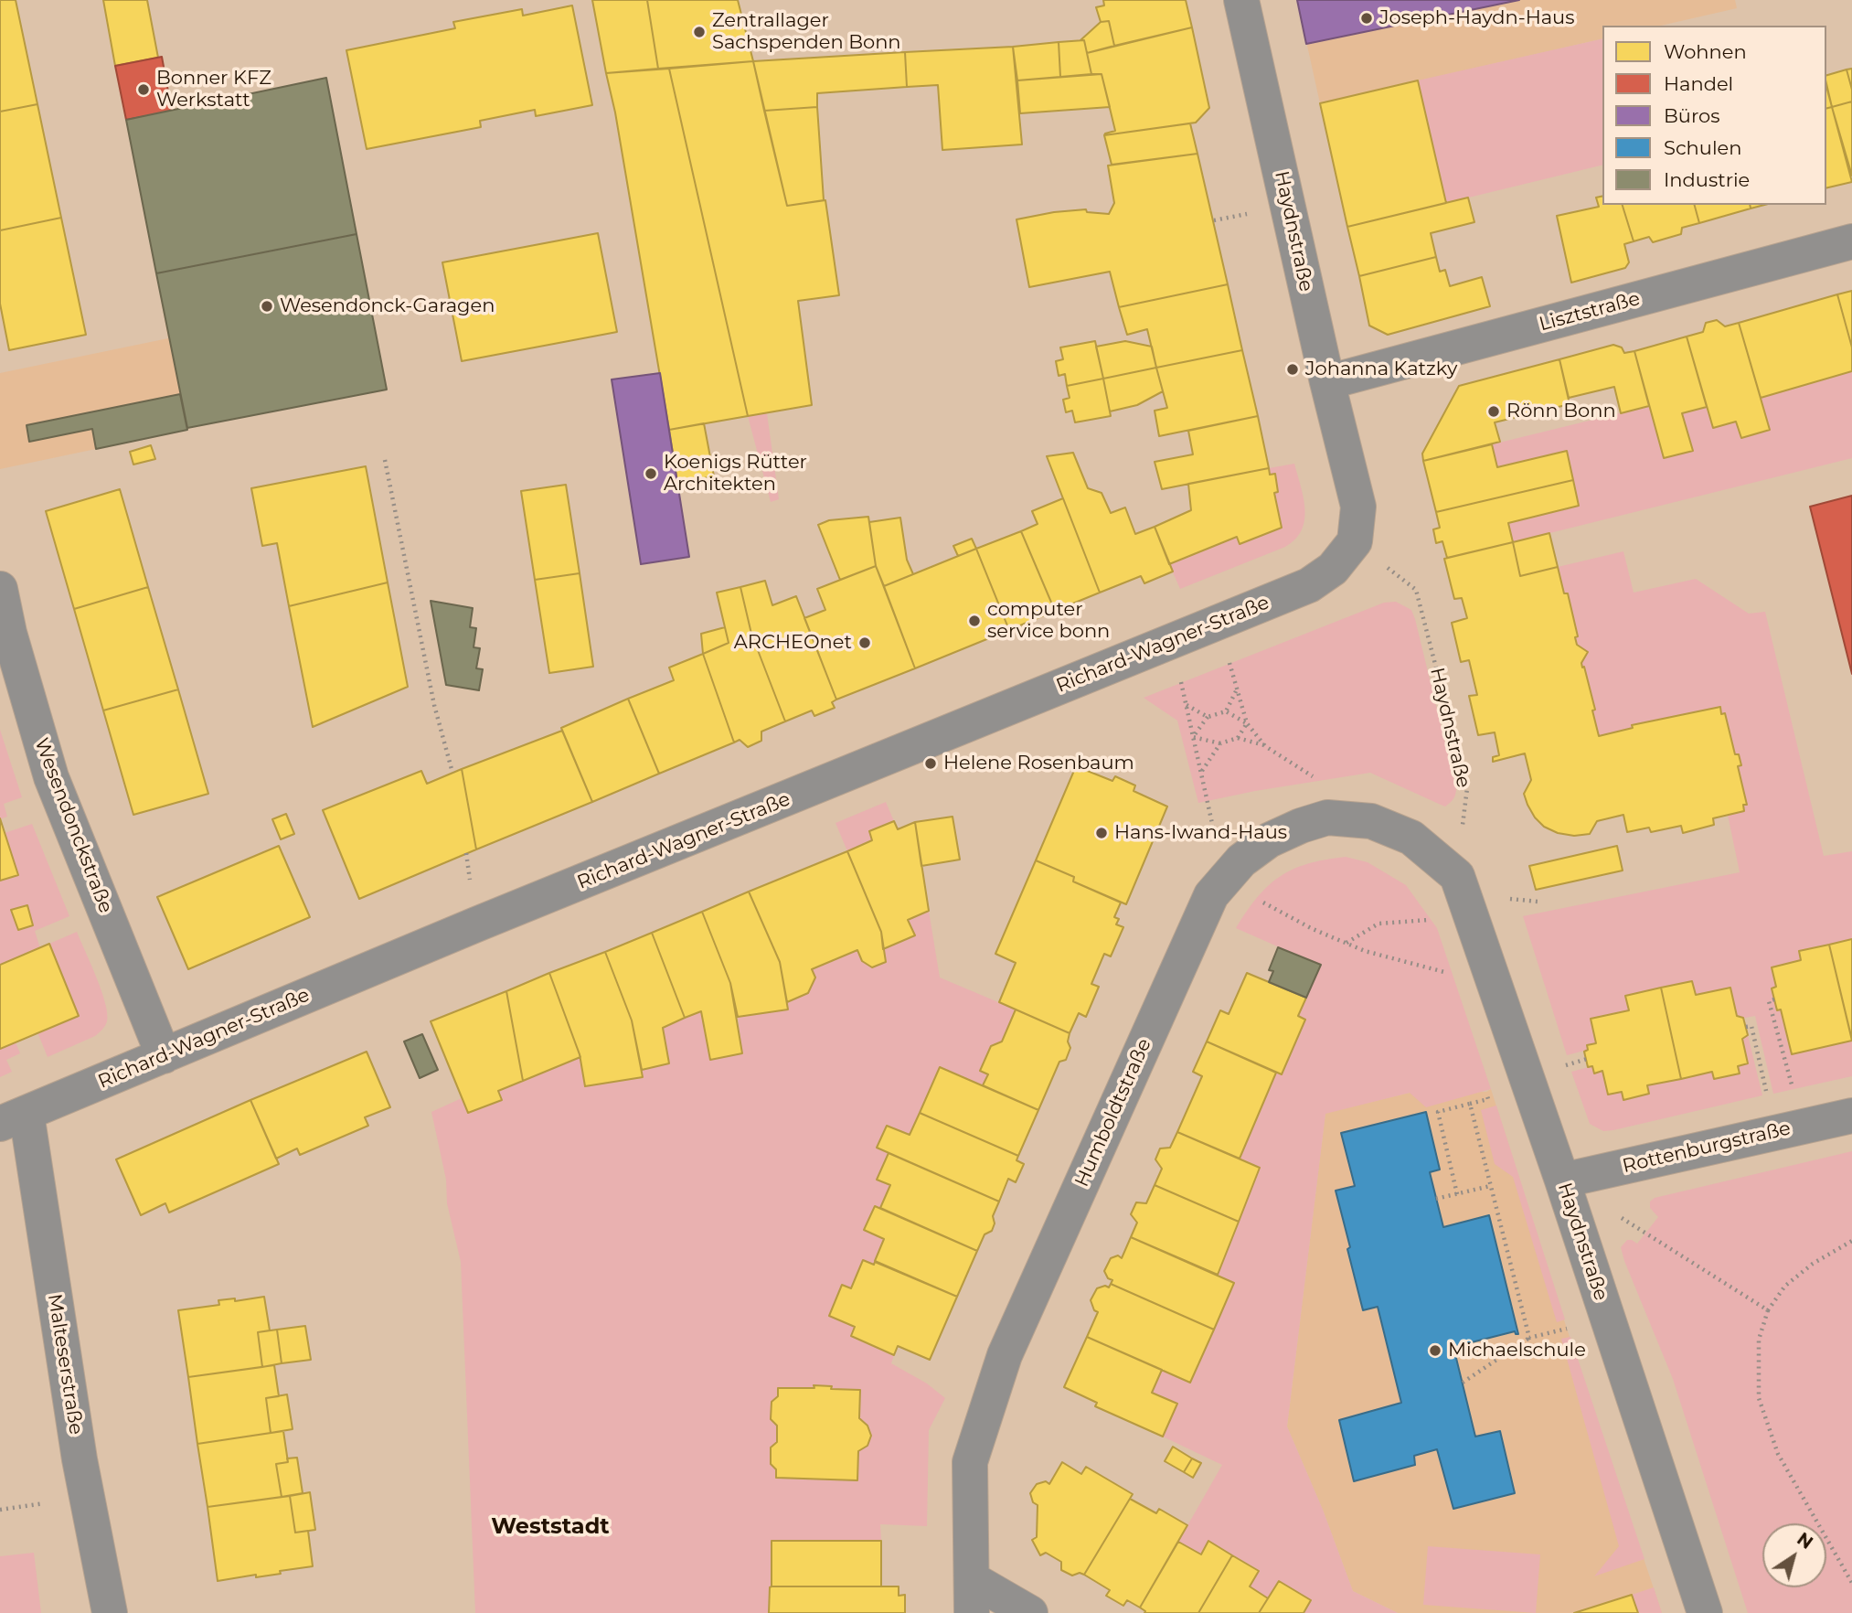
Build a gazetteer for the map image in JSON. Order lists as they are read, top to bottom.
{
  "streets": {
    "street": [
      "Haydnstraße",
      "Lisztstraße",
      "Richard-Wagner-Straße",
      "Wesendonckstraße",
      "Humboldtstraße",
      "Rottenburgstraße",
      "Malteserstraße"
    ]
  },
  "crossings": [
    ["Haydnstraße", "Lisztstraße"],
    ["Haydnstraße", "Richard-Wagner-Straße"],
    ["Haydnstraße", "Humboldtstraße"],
    ["Haydnstraße", "Rottenburgstraße"],
    ["Richard-Wagner-Straße", "Wesendonckstraße"],
    ["Richard-Wagner-Straße", "Malteserstraße"]
  ],
  "districts": ["Weststadt"],
  "places": [
    "Joseph-Haydn-Haus",
    "Zentrallager Sachspenden Bonn",
    "Bonner KFZ Werkstatt",
    "Wesendonck-Garagen",
    "Johanna Katzky",
    "Rönn Bonn",
    "Koenigs Rütter Architekten",
    "computer service bonn",
    "ARCHEOnet",
    "Helene Rosenbaum",
    "Hans-Iwand-Haus",
    "Michaelschule"
  ],
  "legend": [
    "Wohnen",
    "Handel",
    "Büros",
    "Schulen",
    "Industrie"
  ],
  "north": "top right"
}
